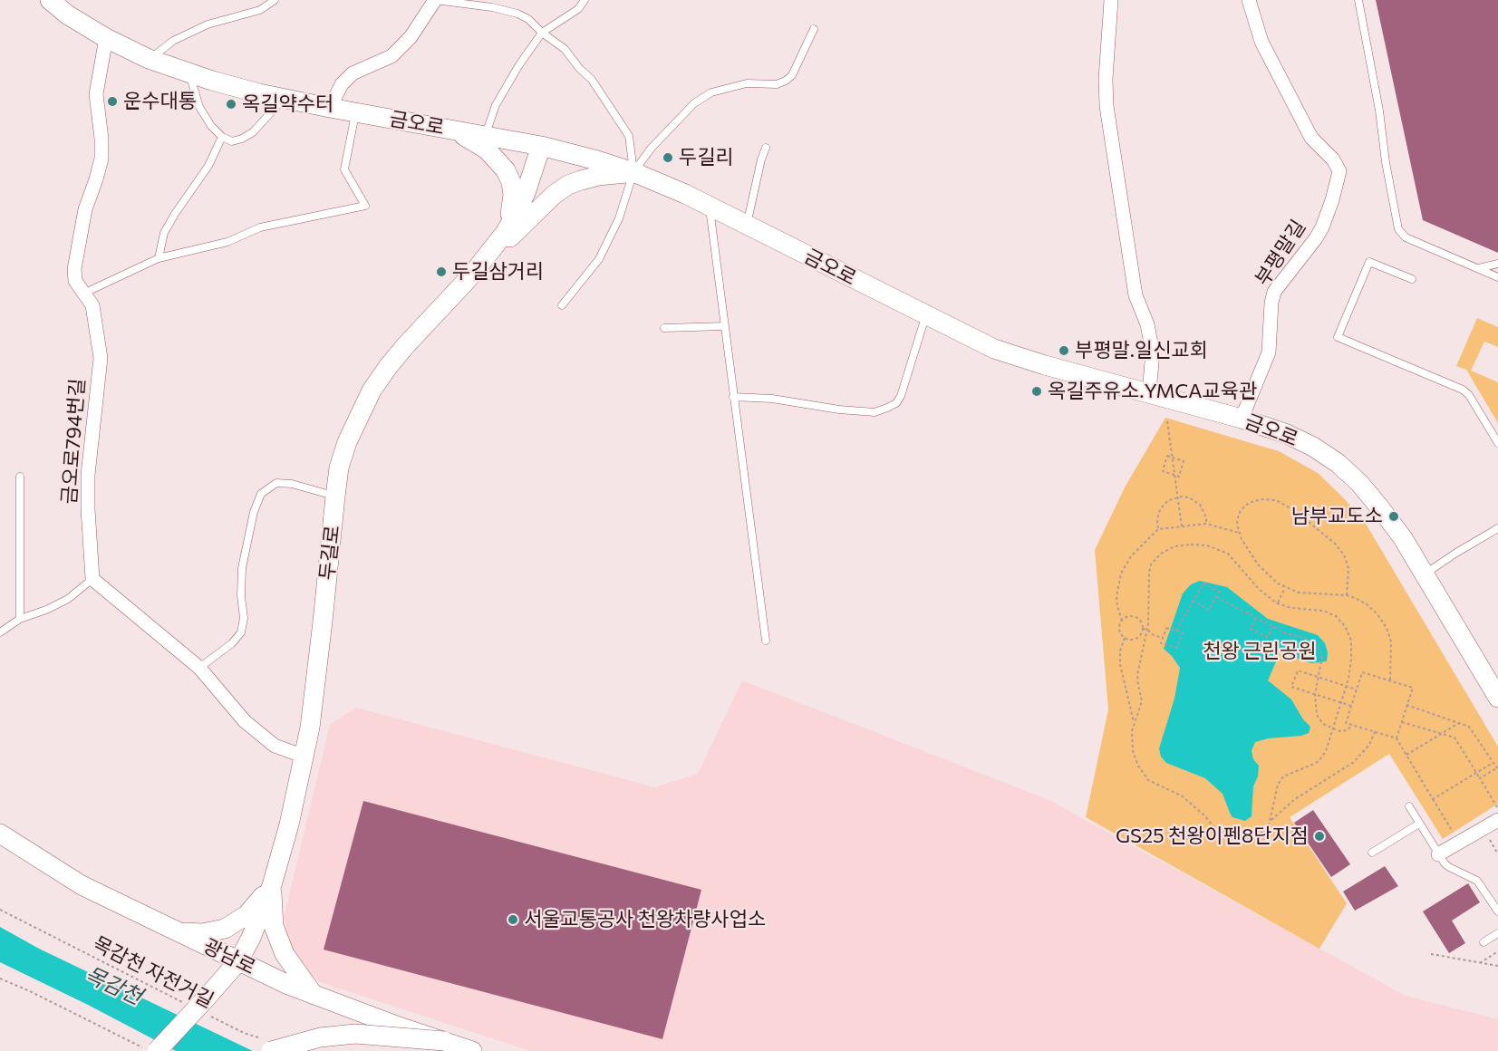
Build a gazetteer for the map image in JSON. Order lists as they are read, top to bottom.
{
  "streets": {
    "main road": ["금오로", "두길로", "광남로"],
    "street": ["부평말길", "금오로794번길"],
    "path": ["목감천 자전거길"]
  },
  "crossings": [
    ["금오로", "부평말길"],
    ["금오로", "금오로794번길"],
    ["금오로", "두길로"],
    ["두길로", "광남로"],
    ["두길로", "목감천 자전거길"]
  ],
  "water": ["목감천"],
  "parks": ["천왕 근린공원"],
  "places": [
    "운수대통",
    "옥길약수터",
    "두길리",
    "두길삼거리",
    "부평말.일신교회",
    "옥길주유소.YMCA교육관",
    "남부교도소",
    "GS25 천왕이펜8단지점",
    "서울교통공사 천왕차량사업소"
  ]
}
